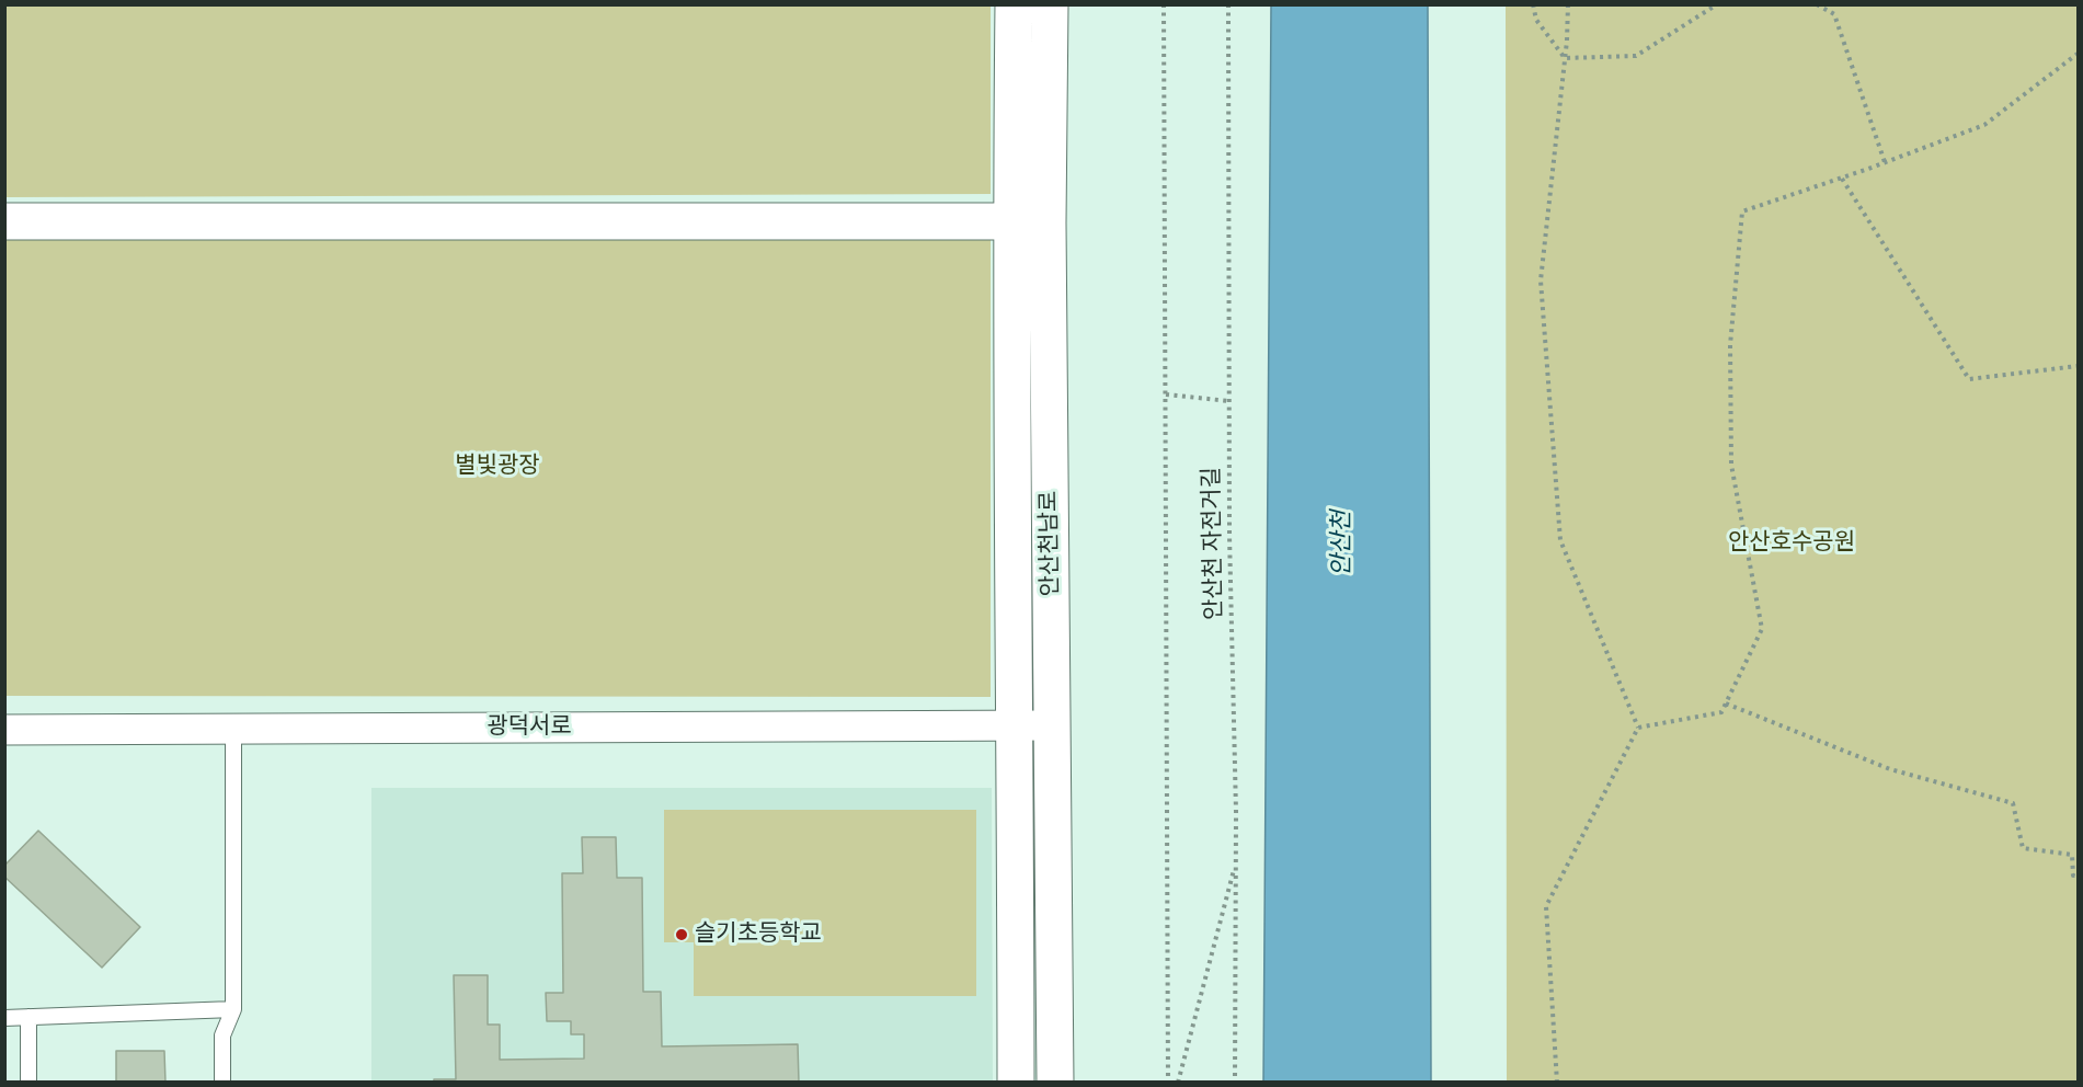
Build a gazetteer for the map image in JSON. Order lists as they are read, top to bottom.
{
  "streets": {
    "street": ["안산천남로", "광덕서로"],
    "path": ["안산천 자전거길"]
  },
  "crossings": [
    ["안산천남로", "광덕서로"]
  ],
  "water": ["안산천"],
  "parks": ["별빛광장", "안산호수공원"],
  "places": ["슬기초등학교"]
}
